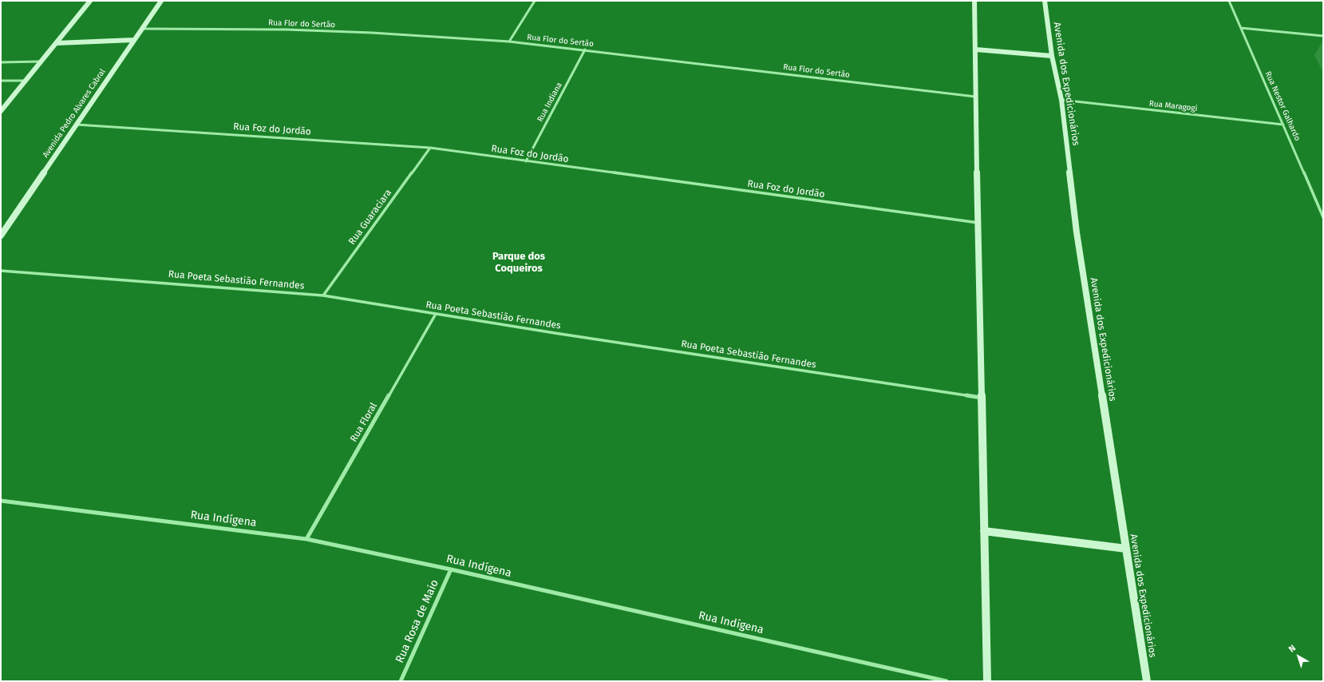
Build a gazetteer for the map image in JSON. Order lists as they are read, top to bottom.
{
  "streets": {
    "street": [
      "Rua Flor do Sertão",
      "Avenida dos Expedicionários",
      "Rua Indiana",
      "Rua Maragogi",
      "Rua Nestor Galhardo",
      "Avenida Pedro Alvares Cabral",
      "Rua Foz do Jordão",
      "Rua Guaraciara",
      "Rua Poeta Sebastião Fernandes",
      "Rua Floral",
      "Rua Indígena",
      "Rua Rosa de Maio"
    ]
  },
  "crossings": [
    ["Rua Flor do Sertão", "Rua Indiana"],
    ["Rua Flor do Sertão", "Avenida Pedro Alvares Cabral"],
    ["Avenida dos Expedicionários", "Rua Maragogi"],
    ["Rua Indiana", "Rua Foz do Jordão"],
    ["Rua Maragogi", "Rua Nestor Galhardo"],
    ["Avenida Pedro Alvares Cabral", "Rua Foz do Jordão"],
    ["Rua Foz do Jordão", "Rua Guaraciara"],
    ["Rua Guaraciara", "Rua Poeta Sebastião Fernandes"],
    ["Rua Poeta Sebastião Fernandes", "Rua Floral"],
    ["Rua Floral", "Rua Indígena"],
    ["Rua Indígena", "Rua Rosa de Maio"]
  ],
  "districts": ["Parque dos Coqueiros"],
  "north": "top left"
}
